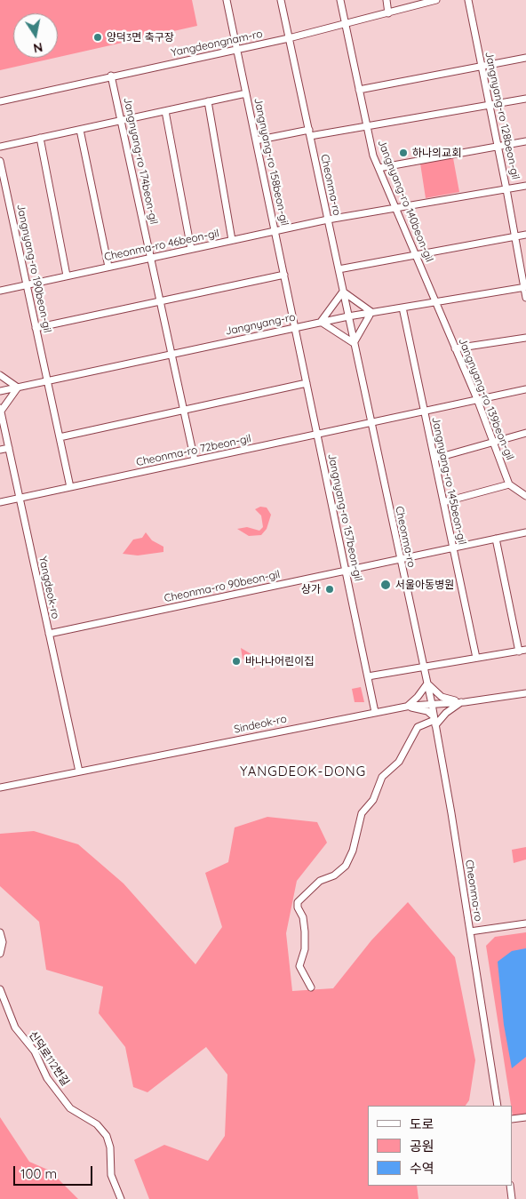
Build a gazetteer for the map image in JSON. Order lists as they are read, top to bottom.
{
  "streets": {
    "street": [
      "Yangdeongnam-ro",
      "Jangnyang-ro 128beon-gil",
      "Jangnyang-ro 174beon-gil",
      "Jangnyang-ro 158beon-gil",
      "Cheonma-ro",
      "Jangnyang-ro 140beon-gil",
      "Cheonma-ro 46beon-gil",
      "Jangnyang-ro 190beon-gil",
      "Jangnyang-ro",
      "Jangnyang-ro 139beon-gil",
      "Cheonma-ro 72beon-gil",
      "Jangnyang-ro 145beon-gil",
      "Jangnyang-ro 157beon-gil",
      "Cheonma-ro 90beon-gil",
      "Yangdeok-ro",
      "Sindeok-ro",
      "신덕로112번길"
    ]
  },
  "crossings": [
    ["Yangdeongnam-ro", "Jangnyang-ro 174beon-gil"],
    ["Yangdeongnam-ro", "Jangnyang-ro 158beon-gil"],
    ["Yangdeongnam-ro", "Cheonma-ro"],
    ["Yangdeongnam-ro", "Jangnyang-ro 140beon-gil"],
    ["Jangnyang-ro 128beon-gil", "Cheonma-ro 46beon-gil"],
    ["Jangnyang-ro 128beon-gil", "Jangnyang-ro"],
    ["Jangnyang-ro 174beon-gil", "Cheonma-ro 46beon-gil"],
    ["Jangnyang-ro 174beon-gil", "Jangnyang-ro"],
    ["Jangnyang-ro 174beon-gil", "Cheonma-ro 72beon-gil"],
    ["Jangnyang-ro 158beon-gil", "Cheonma-ro 46beon-gil"],
    ["Jangnyang-ro 158beon-gil", "Jangnyang-ro"],
    ["Jangnyang-ro 158beon-gil", "Jangnyang-ro 157beon-gil"],
    ["Cheonma-ro", "Cheonma-ro 46beon-gil"],
    ["Cheonma-ro", "Jangnyang-ro"],
    ["Cheonma-ro", "Cheonma-ro 72beon-gil"],
    ["Cheonma-ro", "Cheonma-ro 90beon-gil"],
    ["Cheonma-ro", "Sindeok-ro"],
    ["Jangnyang-ro 140beon-gil", "Cheonma-ro 46beon-gil"],
    ["Jangnyang-ro 140beon-gil", "Jangnyang-ro"],
    ["Jangnyang-ro 140beon-gil", "Jangnyang-ro 139beon-gil"],
    ["Cheonma-ro 46beon-gil", "Jangnyang-ro 190beon-gil"],
    ["Jangnyang-ro 190beon-gil", "Jangnyang-ro"],
    ["Jangnyang-ro 190beon-gil", "Cheonma-ro 72beon-gil"],
    ["Jangnyang-ro", "Jangnyang-ro 139beon-gil"],
    ["Jangnyang-ro", "Jangnyang-ro 145beon-gil"],
    ["Jangnyang-ro", "Jangnyang-ro 157beon-gil"],
    ["Jangnyang-ro 139beon-gil", "Cheonma-ro 72beon-gil"],
    ["Cheonma-ro 72beon-gil", "Jangnyang-ro 145beon-gil"],
    ["Cheonma-ro 72beon-gil", "Jangnyang-ro 157beon-gil"],
    ["Cheonma-ro 72beon-gil", "Yangdeok-ro"],
    ["Jangnyang-ro 145beon-gil", "Cheonma-ro 90beon-gil"],
    ["Jangnyang-ro 157beon-gil", "Cheonma-ro 90beon-gil"],
    ["Jangnyang-ro 157beon-gil", "Sindeok-ro"],
    ["Cheonma-ro 90beon-gil", "Yangdeok-ro"],
    ["Yangdeok-ro", "Sindeok-ro"]
  ],
  "districts": ["YANGDEOK-DONG"],
  "places": [
    "양덕3면 축구장",
    "하나의교회",
    "서울아동병원",
    "상가",
    "바나나어린이집"
  ],
  "legend": ["도로", "공원", "수역"],
  "scale_bar": "100 m",
  "north": "bottom"
}
